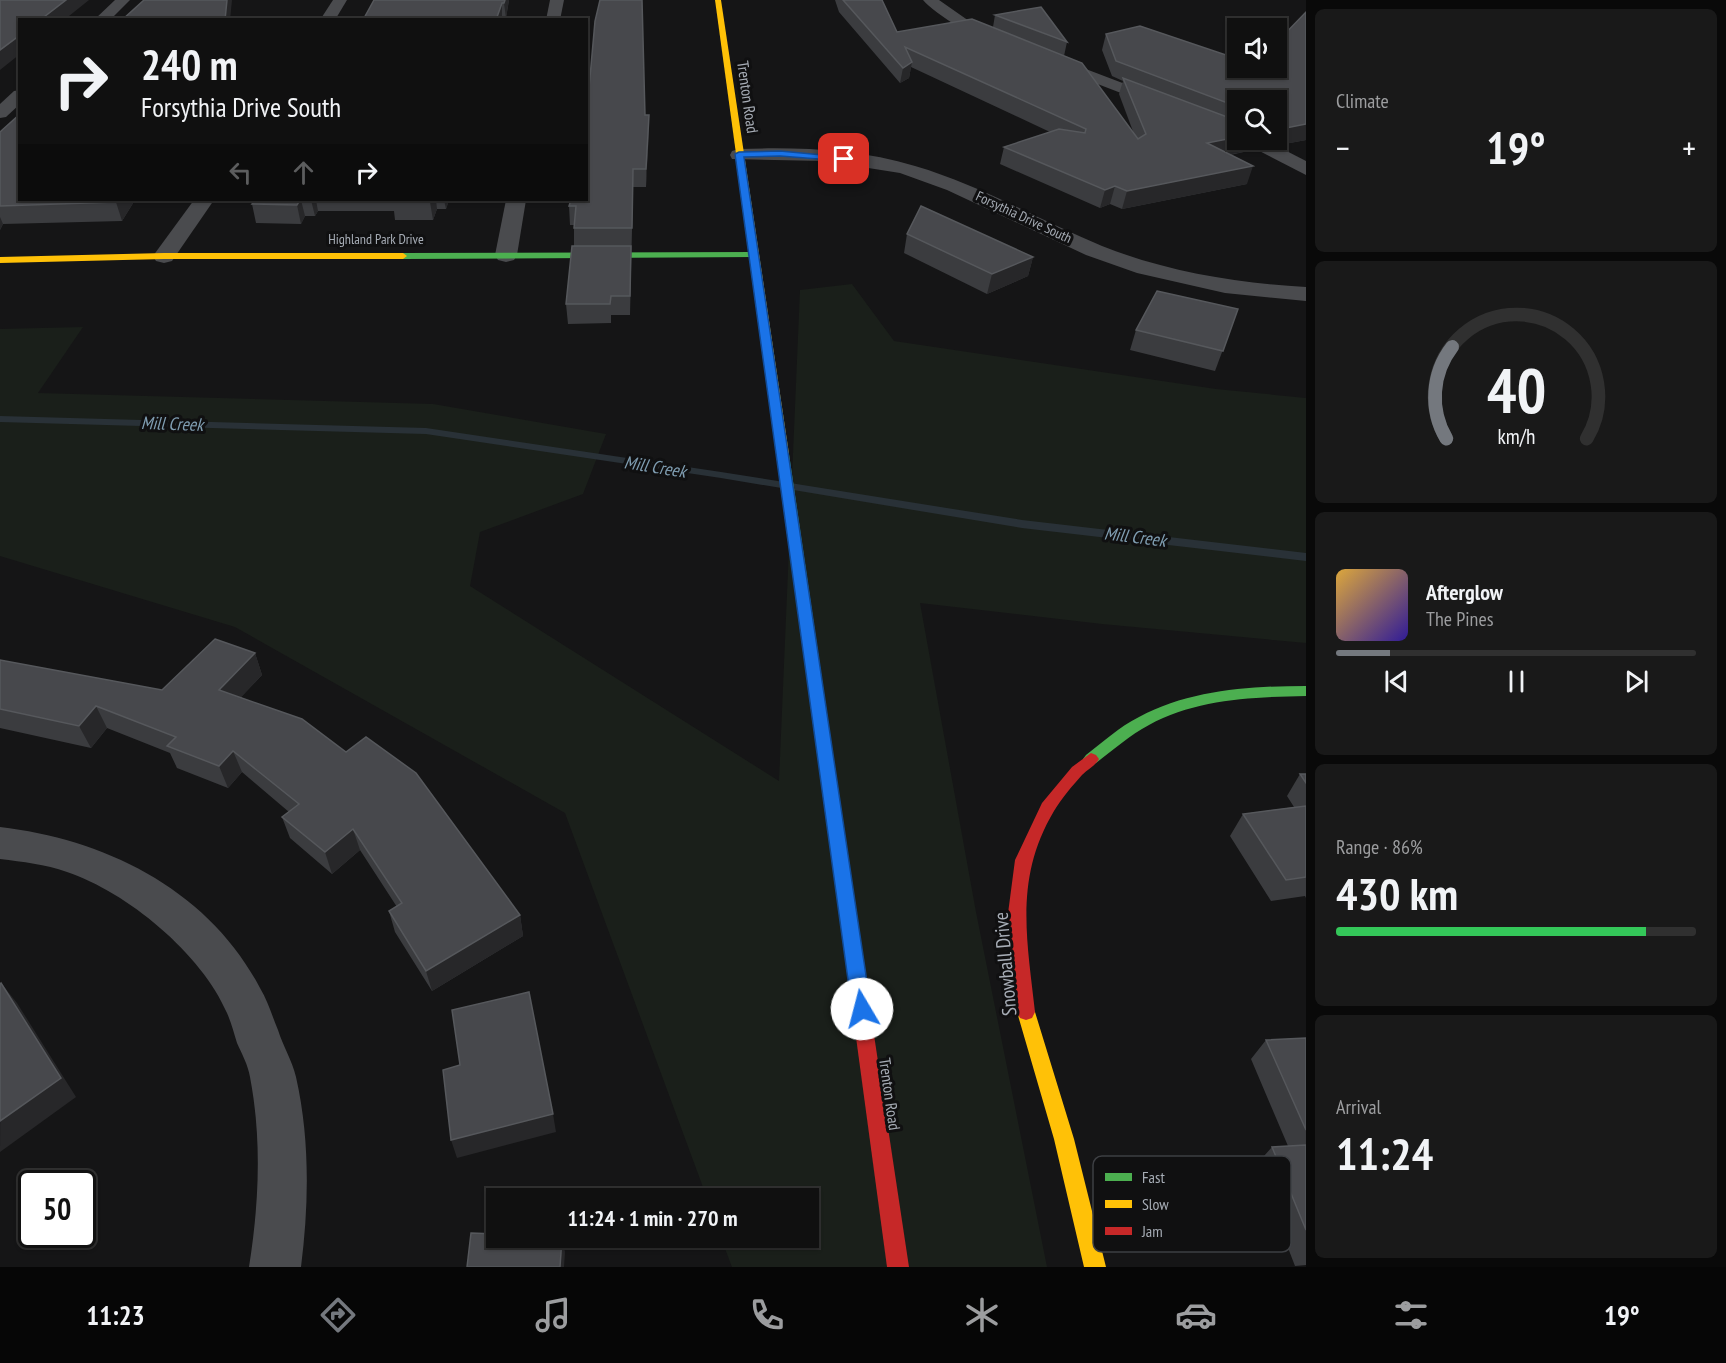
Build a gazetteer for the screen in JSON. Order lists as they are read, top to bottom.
{
  "streets": {
    "main road": ["Trenton Road", "Highland Park Drive", "Snowball Drive"],
    "street": ["Forsythia Drive South"]
  },
  "crossings": [
    ["Trenton Road", "Forsythia Drive South"],
    ["Trenton Road", "Highland Park Drive"]
  ],
  "water": ["Mill Creek"],
  "legend": ["Fast", "Slow", "Jam"],
  "page": {
    "tile": [
      "Climate",
      ["Range · 86%", "430 km"],
      ["Arrival", "11:24"]
    ],
    "turn": ["240 m", "Forsythia Drive South"],
    "heat": ["−", "19°", "+"],
    "song": ["Afterglow", "The Pines"],
    "limit": "50",
    "trip": "11:24 · 1 min · 270 m",
    "tabs": ["11:23", "19°"],
    "gauge": ["40", "km/h"]
  }
}
